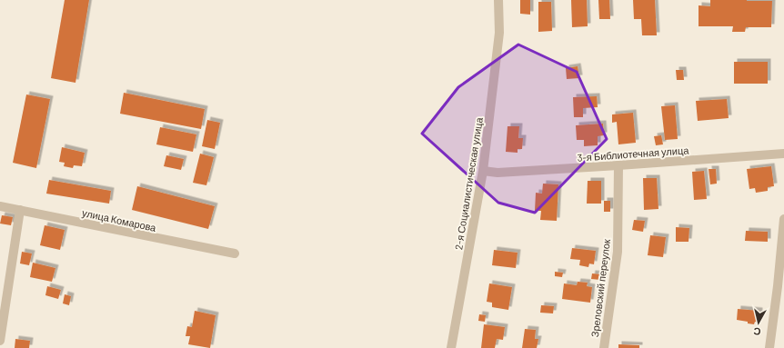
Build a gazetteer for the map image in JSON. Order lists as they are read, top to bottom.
{
  "streets": {
    "street": [
      "3-я Библиотечная улица",
      "2-я Социалистическая улица",
      "улица Комарова",
      "Зреловский переулок"
    ]
  },
  "crossings": [
    ["3-я Библиотечная улица", "2-я Социалистическая улица"],
    ["3-я Библиотечная улица", "Зреловский переулок"]
  ],
  "north": "bottom"
}
